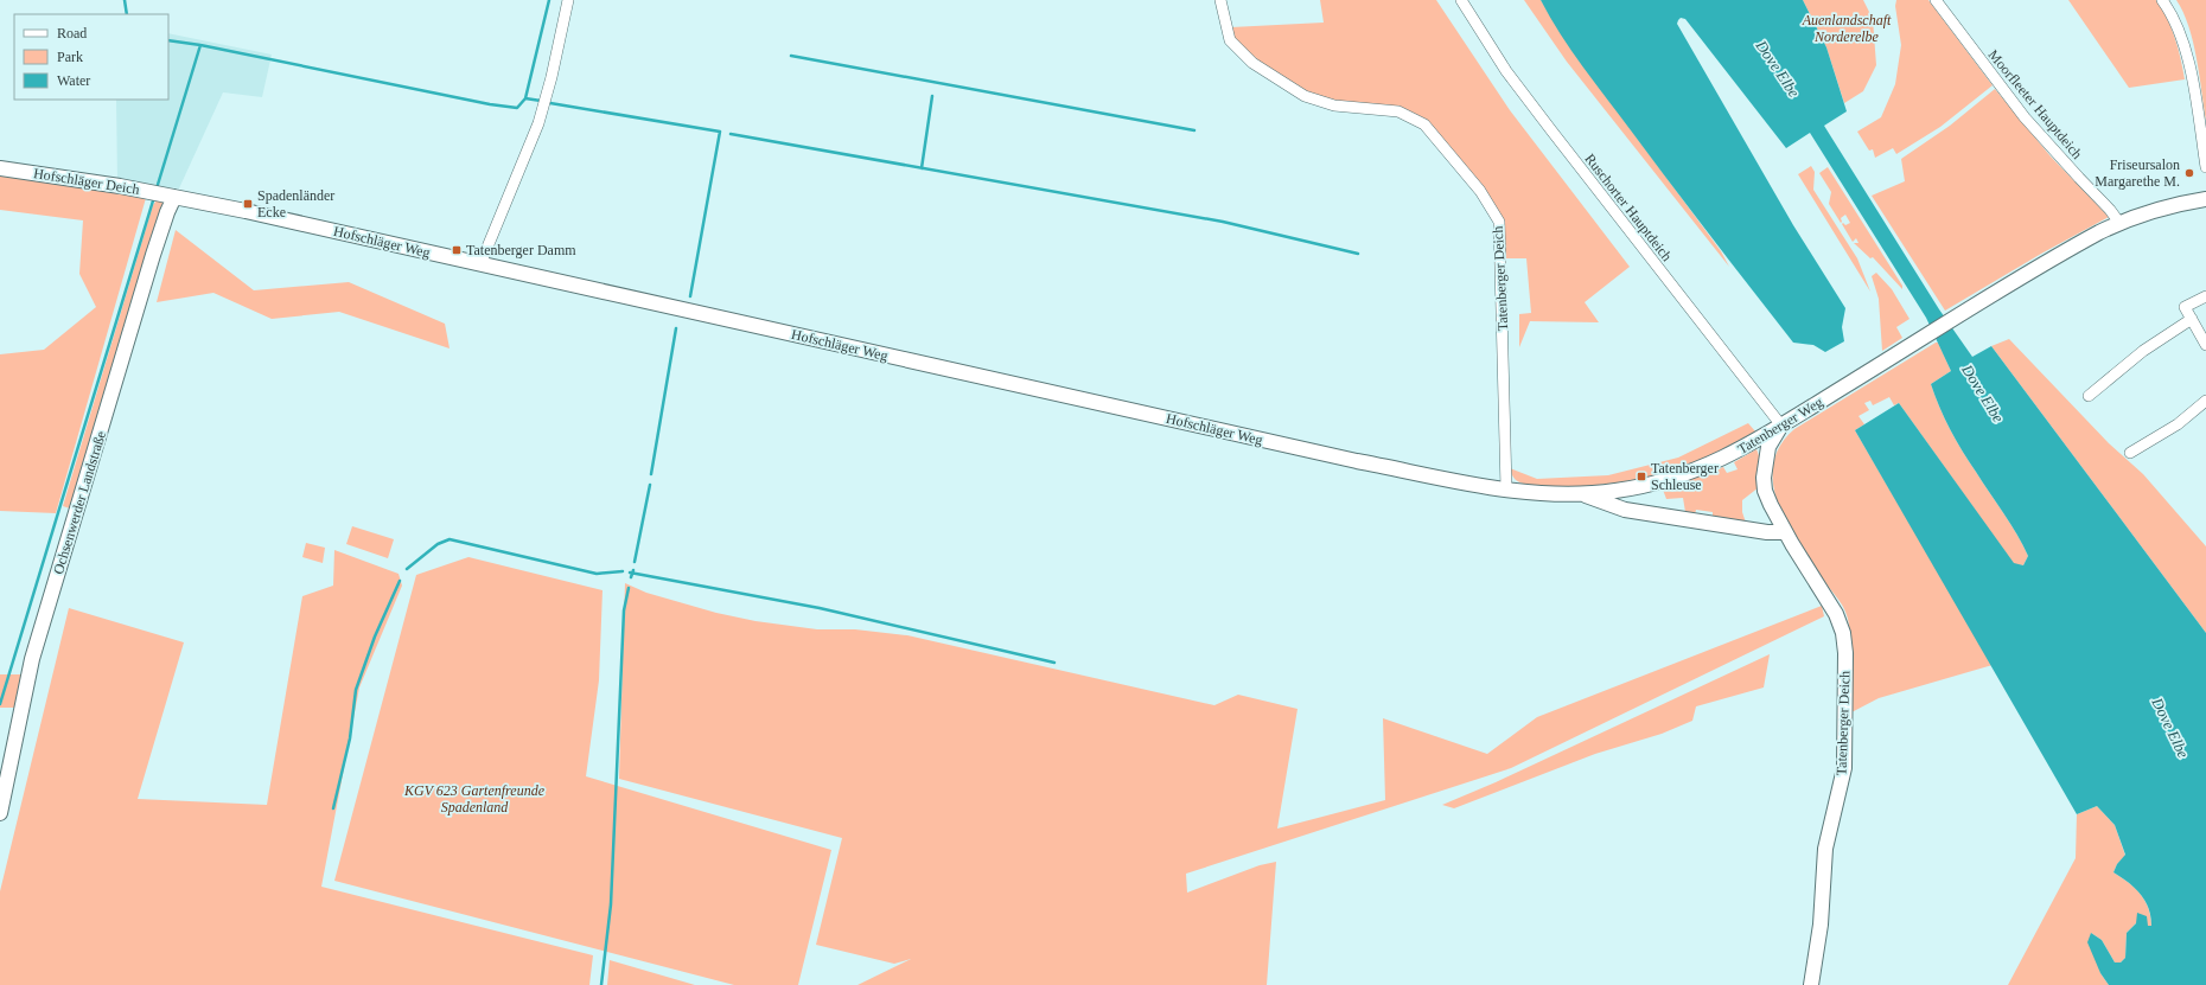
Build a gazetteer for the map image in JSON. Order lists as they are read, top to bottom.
{
  "streets": {
    "street": [
      "Moorfleeter Hauptdeich",
      "Hofschläger Deich",
      "Ruschorter Hauptdeich",
      "Hofschläger Weg",
      "Tatenberger Deich",
      "Tatenberger Weg",
      "Ochsenwerder Landstraße"
    ]
  },
  "crossings": [
    ["Moorfleeter Hauptdeich", "Tatenberger Weg"],
    ["Hofschläger Deich", "Hofschläger Weg"],
    ["Hofschläger Deich", "Ochsenwerder Landstraße"],
    ["Ruschorter Hauptdeich", "Tatenberger Deich"],
    ["Ruschorter Hauptdeich", "Tatenberger Weg"],
    ["Hofschläger Weg", "Tatenberger Deich"],
    ["Hofschläger Weg", "Tatenberger Weg"],
    ["Hofschläger Weg", "Ochsenwerder Landstraße"],
    ["Tatenberger Deich", "Tatenberger Weg"]
  ],
  "water": ["Dove Elbe"],
  "parks": ["Auenlandschaft Norderelbe", "KGV 623 Gartenfreunde Spadenland"],
  "places": {
    "other": ["Friseursalon Margarethe M."],
    "transit": ["Spadenländer Ecke", "Tatenberger Damm", "Tatenberger Schleuse"]
  },
  "legend": ["Road", "Park", "Water"]
}
